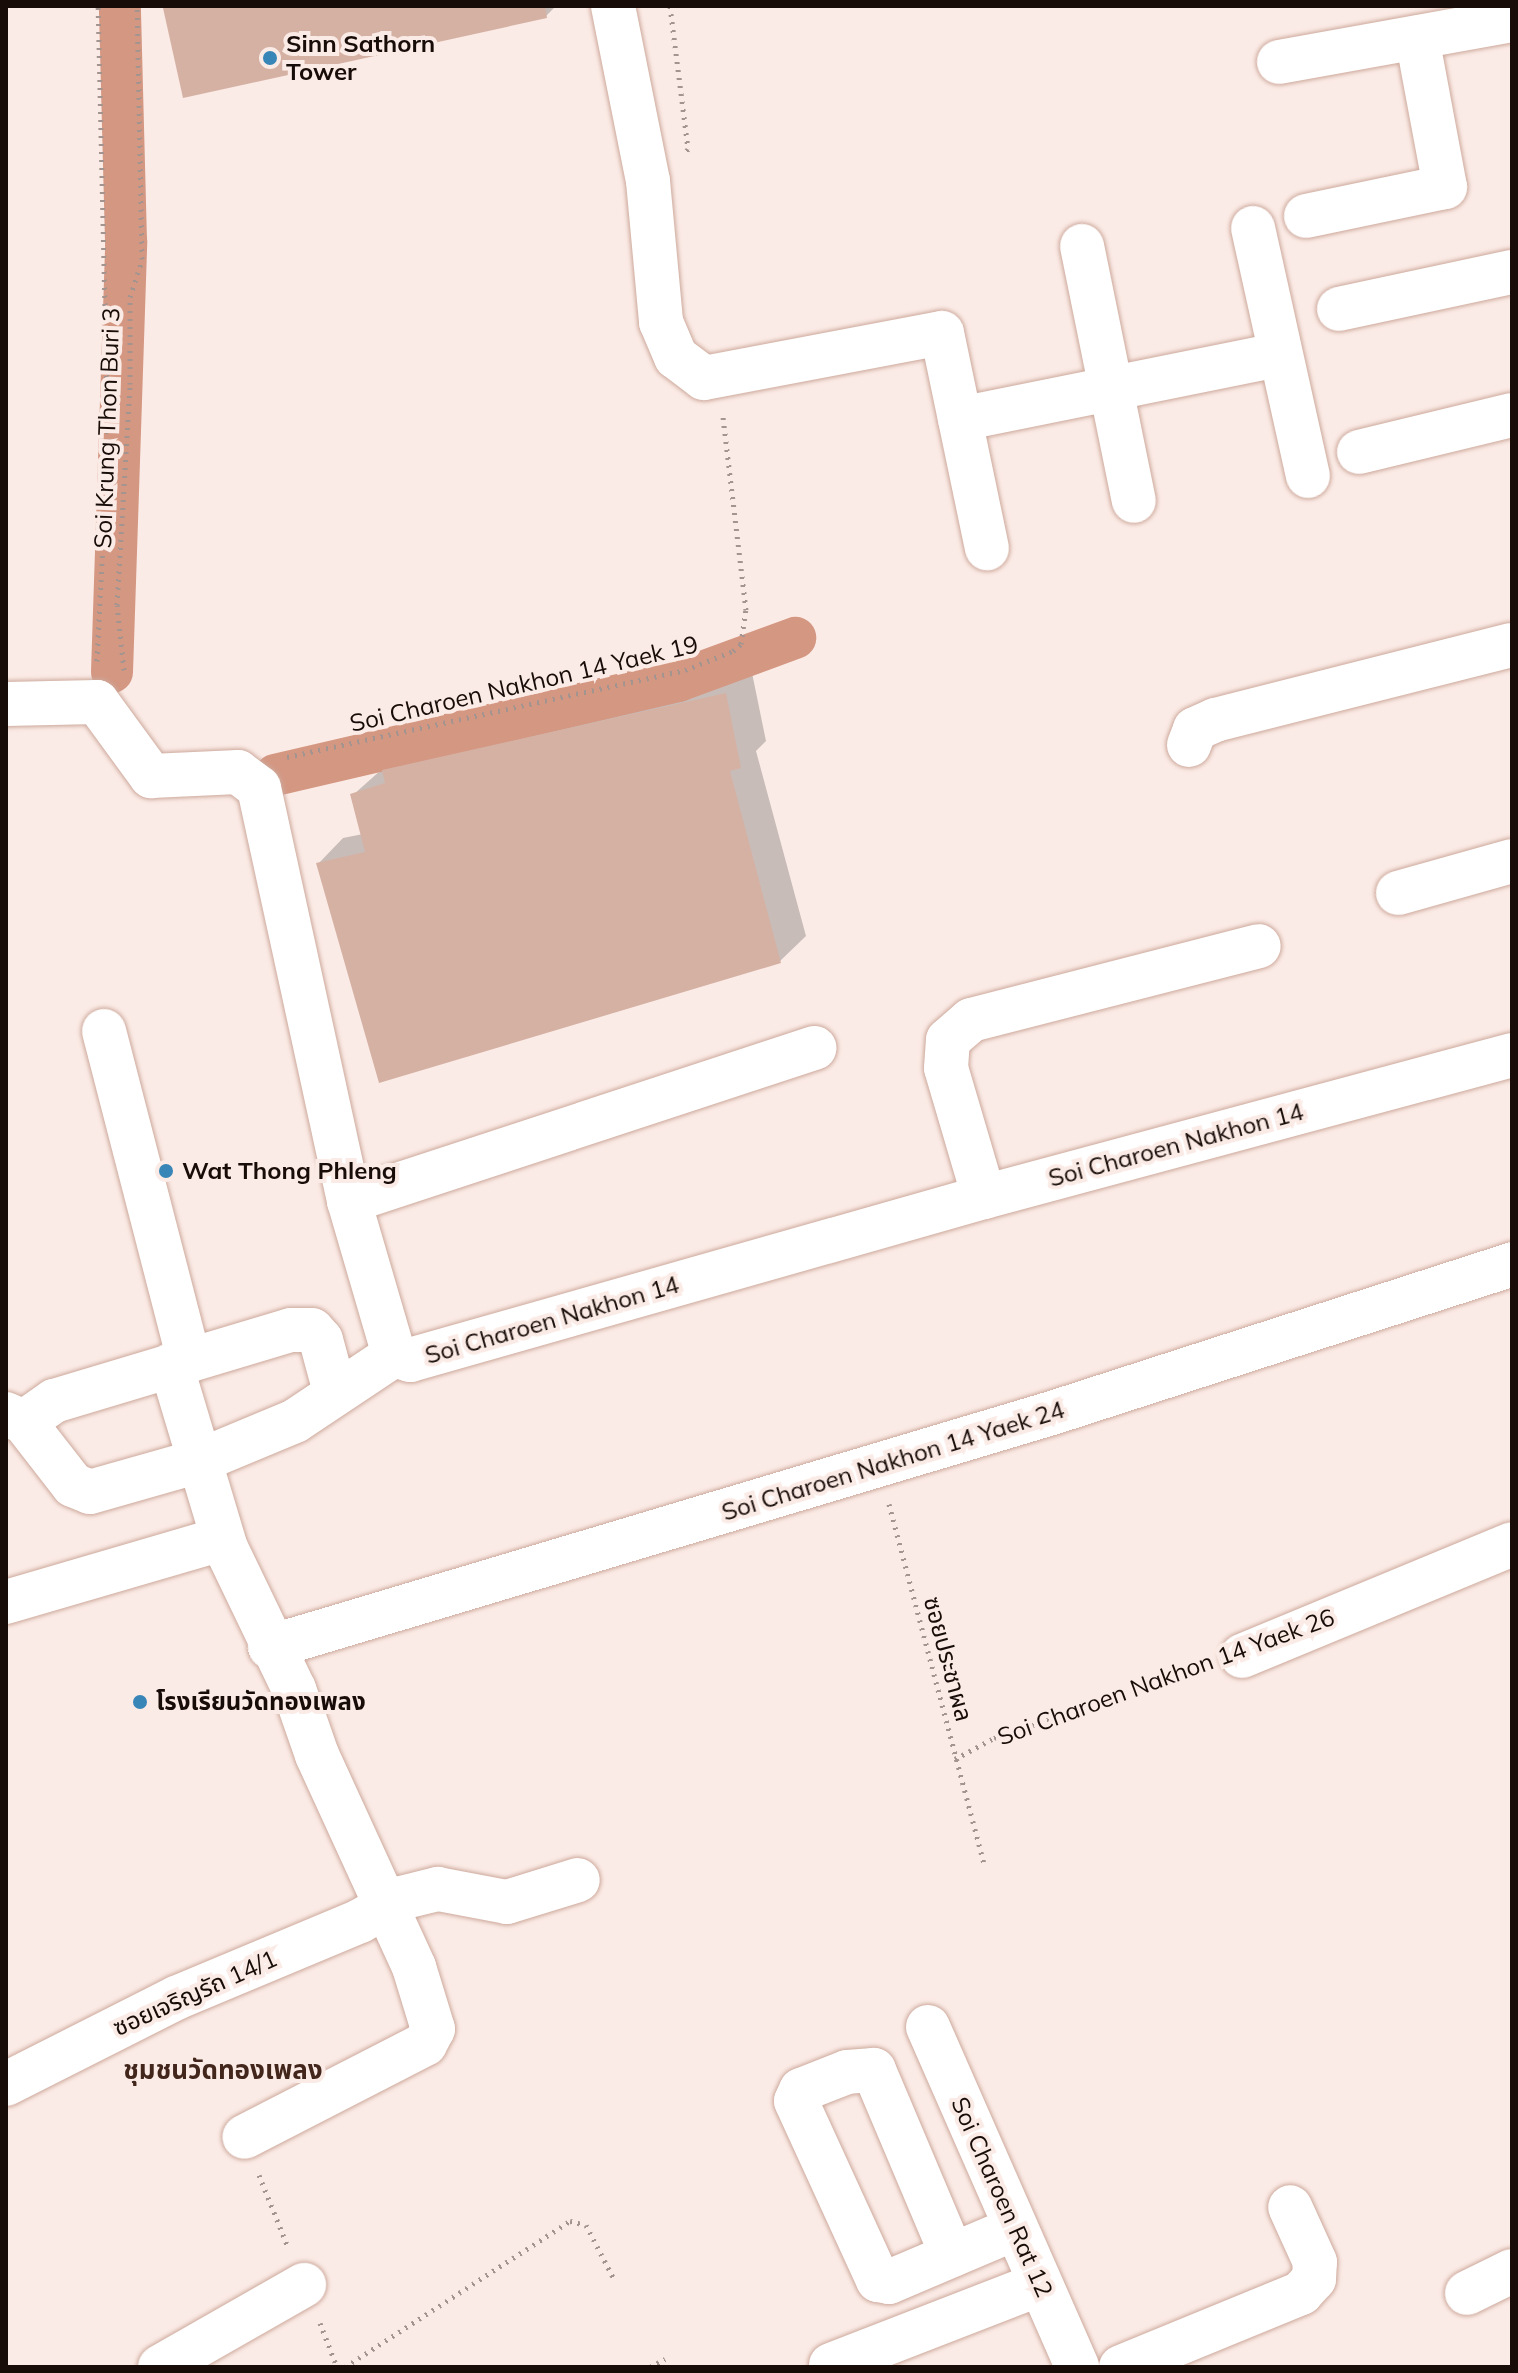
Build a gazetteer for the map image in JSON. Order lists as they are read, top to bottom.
{
  "streets": {
    "street": [
      "Soi Charoen Nakhon 14",
      "Soi Charoen Nakhon 14 Yaek 24",
      "Soi Charoen Nakhon 14 Yaek 26",
      "ซอยเจริญรัถ 14/1",
      "Soi Charoen Rat 12"
    ],
    "path": ["Soi Krung Thon Buri 3", "Soi Charoen Nakhon 14 Yaek 19", "ซอยประชาผล"]
  },
  "crossings": [
    ["Soi Charoen Nakhon 14 Yaek 19", "Soi Charoen Nakhon 14"],
    ["Soi Charoen Nakhon 14 Yaek 24", "ซอยประชาผล"],
    ["ซอยประชาผล", "Soi Charoen Nakhon 14 Yaek 26"]
  ],
  "districts": ["ชุมชนวัดทองเพลง"],
  "places": ["Sinn Sathorn Tower", "Wat Thong Phleng", "โรงเรียนวัดทองเพลง"]
}
